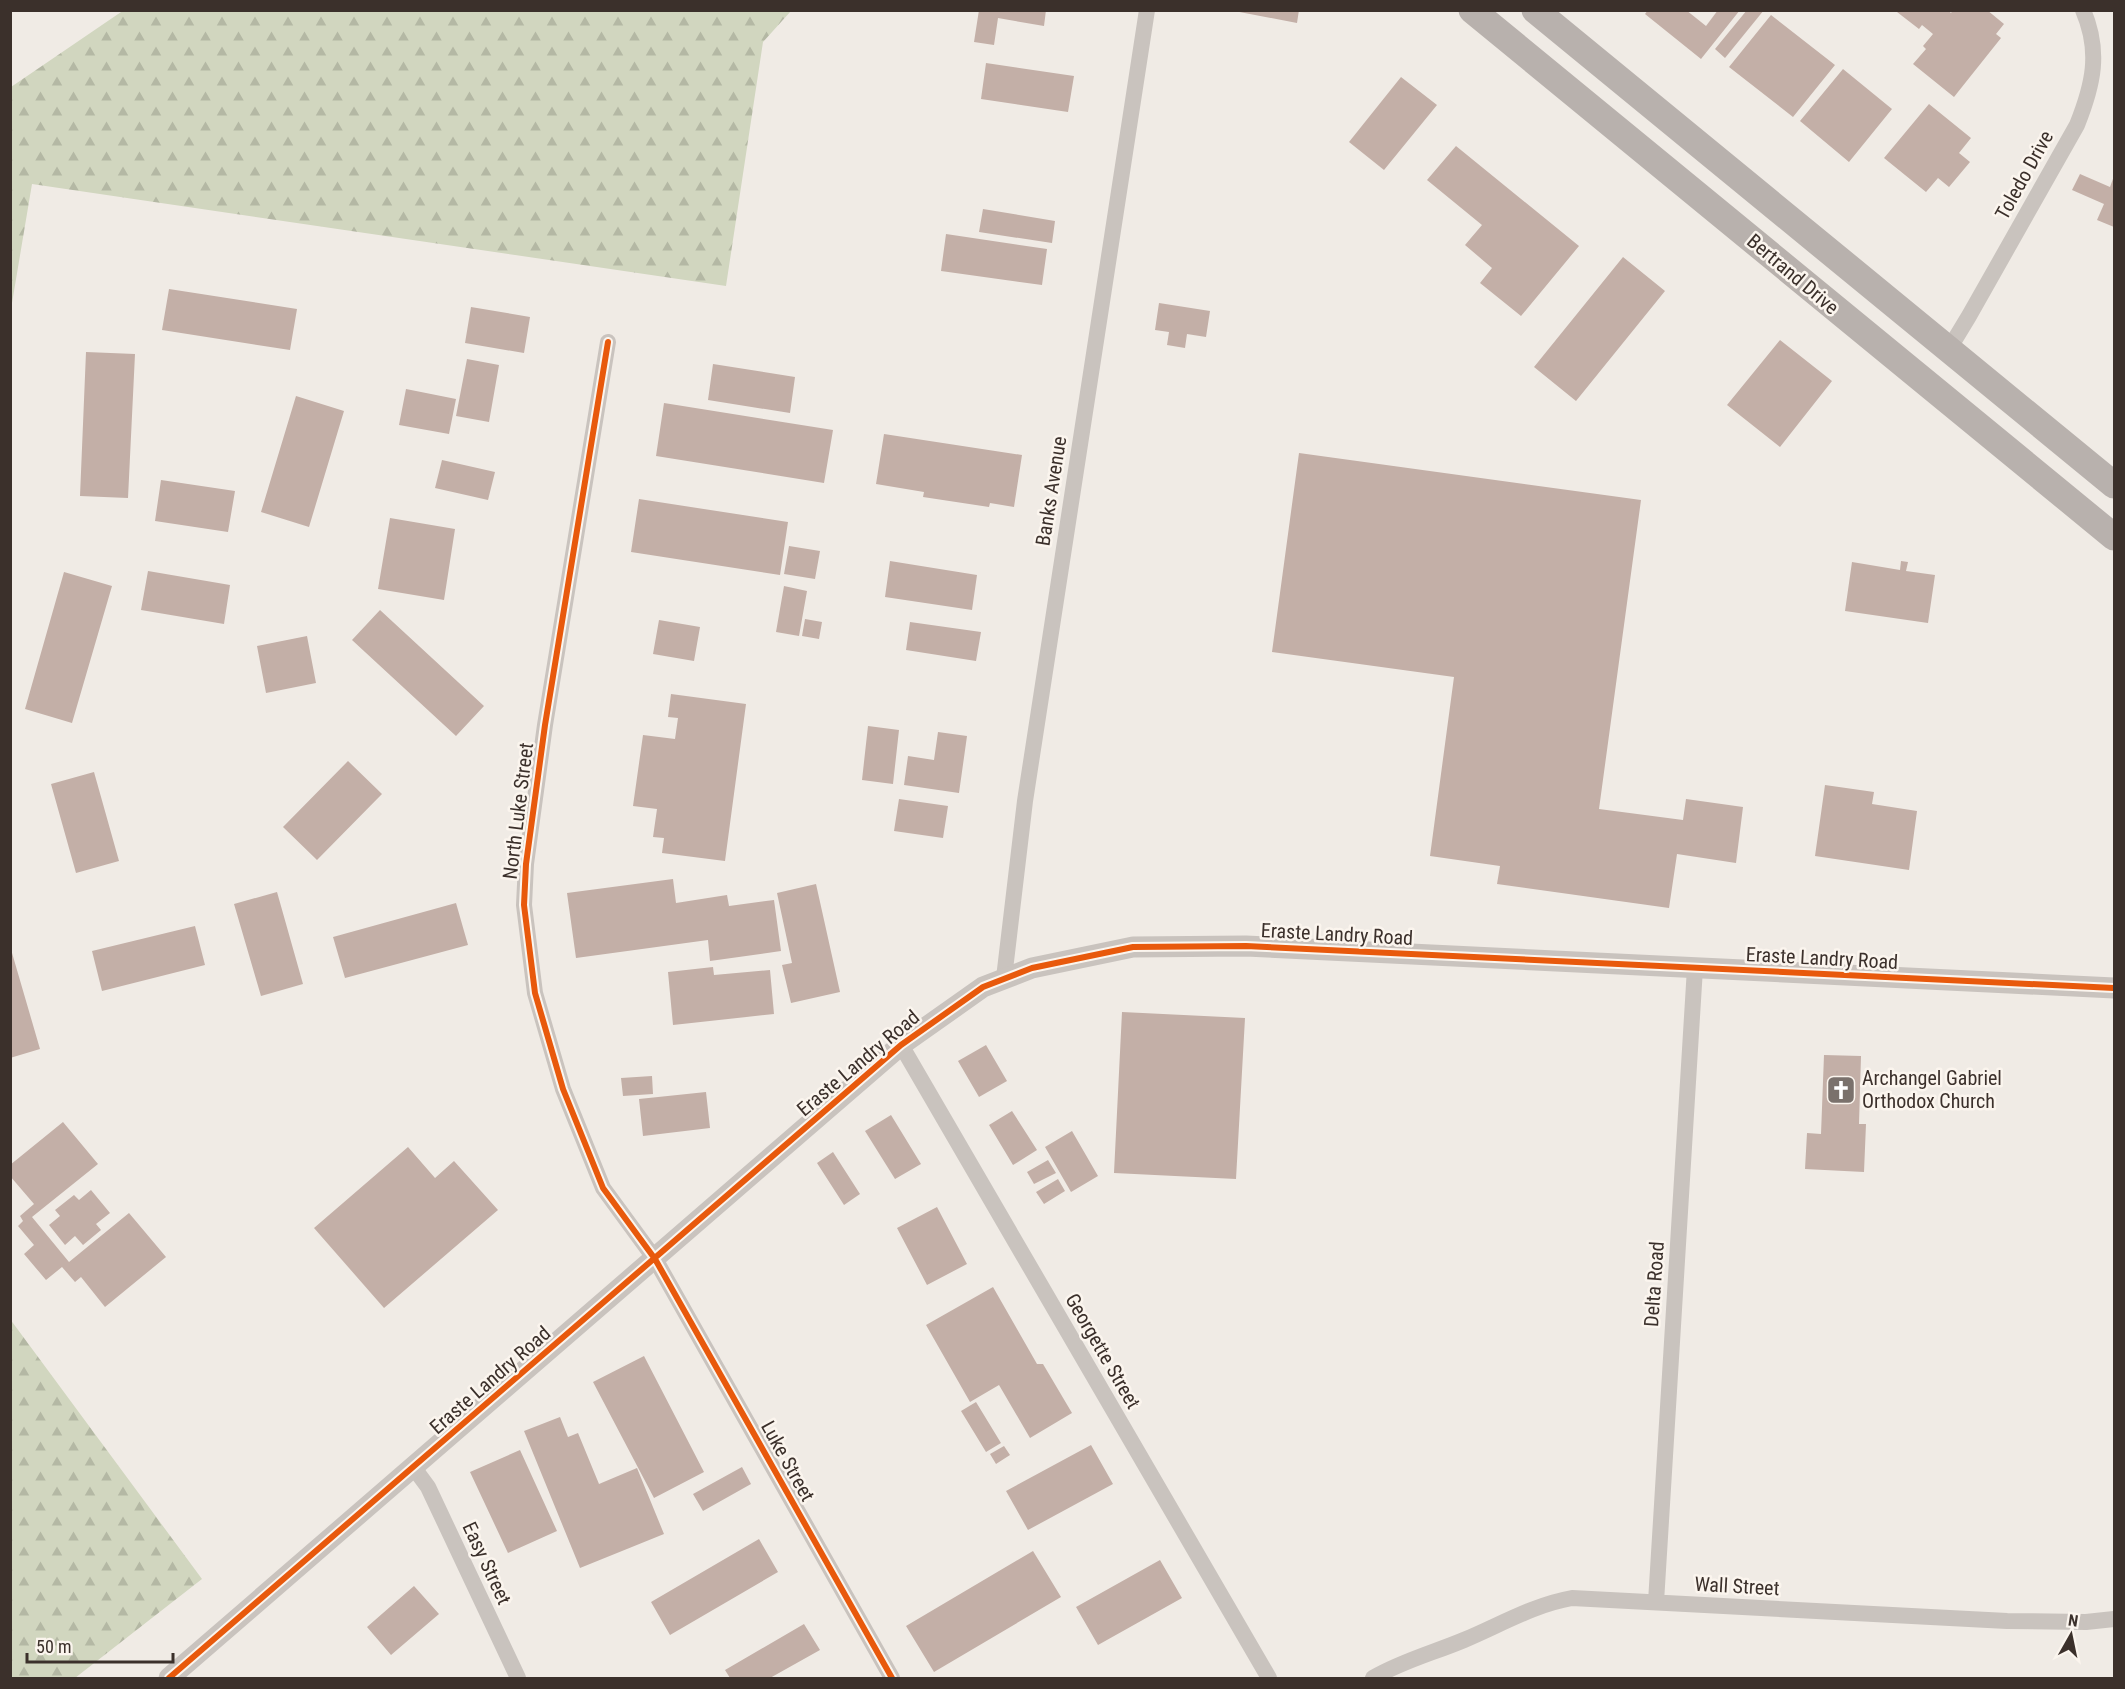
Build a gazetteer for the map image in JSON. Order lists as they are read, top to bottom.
{
  "streets": {
    "main road": ["Bertrand Drive"],
    "street": [
      "Toledo Drive",
      "Banks Avenue",
      "North Luke Street",
      "Eraste Landry Road",
      "Delta Road",
      "Georgette Street",
      "Luke Street",
      "Easy Street",
      "Wall Street"
    ]
  },
  "crossings": [
    ["Toledo Drive", "Bertrand Drive"],
    ["Banks Avenue", "Eraste Landry Road"],
    ["North Luke Street", "Eraste Landry Road"],
    ["North Luke Street", "Luke Street"],
    ["Eraste Landry Road", "Delta Road"],
    ["Eraste Landry Road", "Georgette Street"],
    ["Eraste Landry Road", "Luke Street"],
    ["Eraste Landry Road", "Easy Street"],
    ["Delta Road", "Wall Street"]
  ],
  "places": {
    "church": ["Archangel Gabriel Orthodox Church"]
  },
  "scale_bar": "50 m",
  "north": "top"
}
